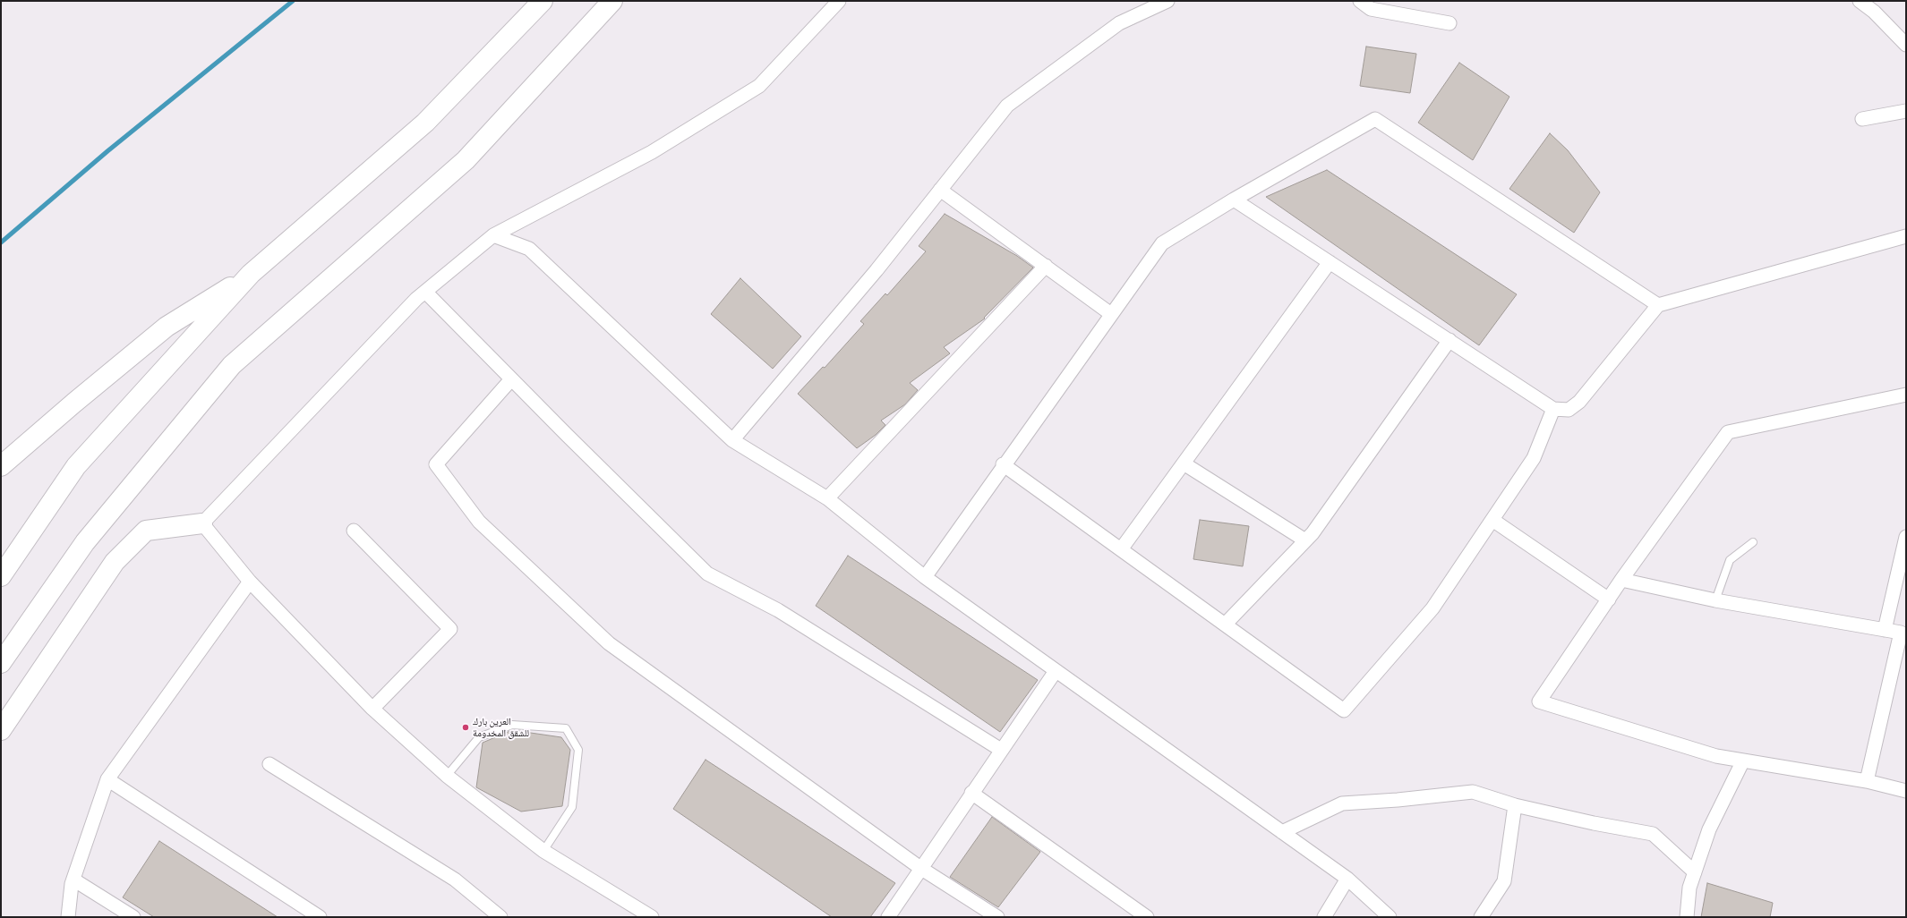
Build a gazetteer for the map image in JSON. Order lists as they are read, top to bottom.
{
  "places": ["العرين بارك للشقق المخدومة"]
}
